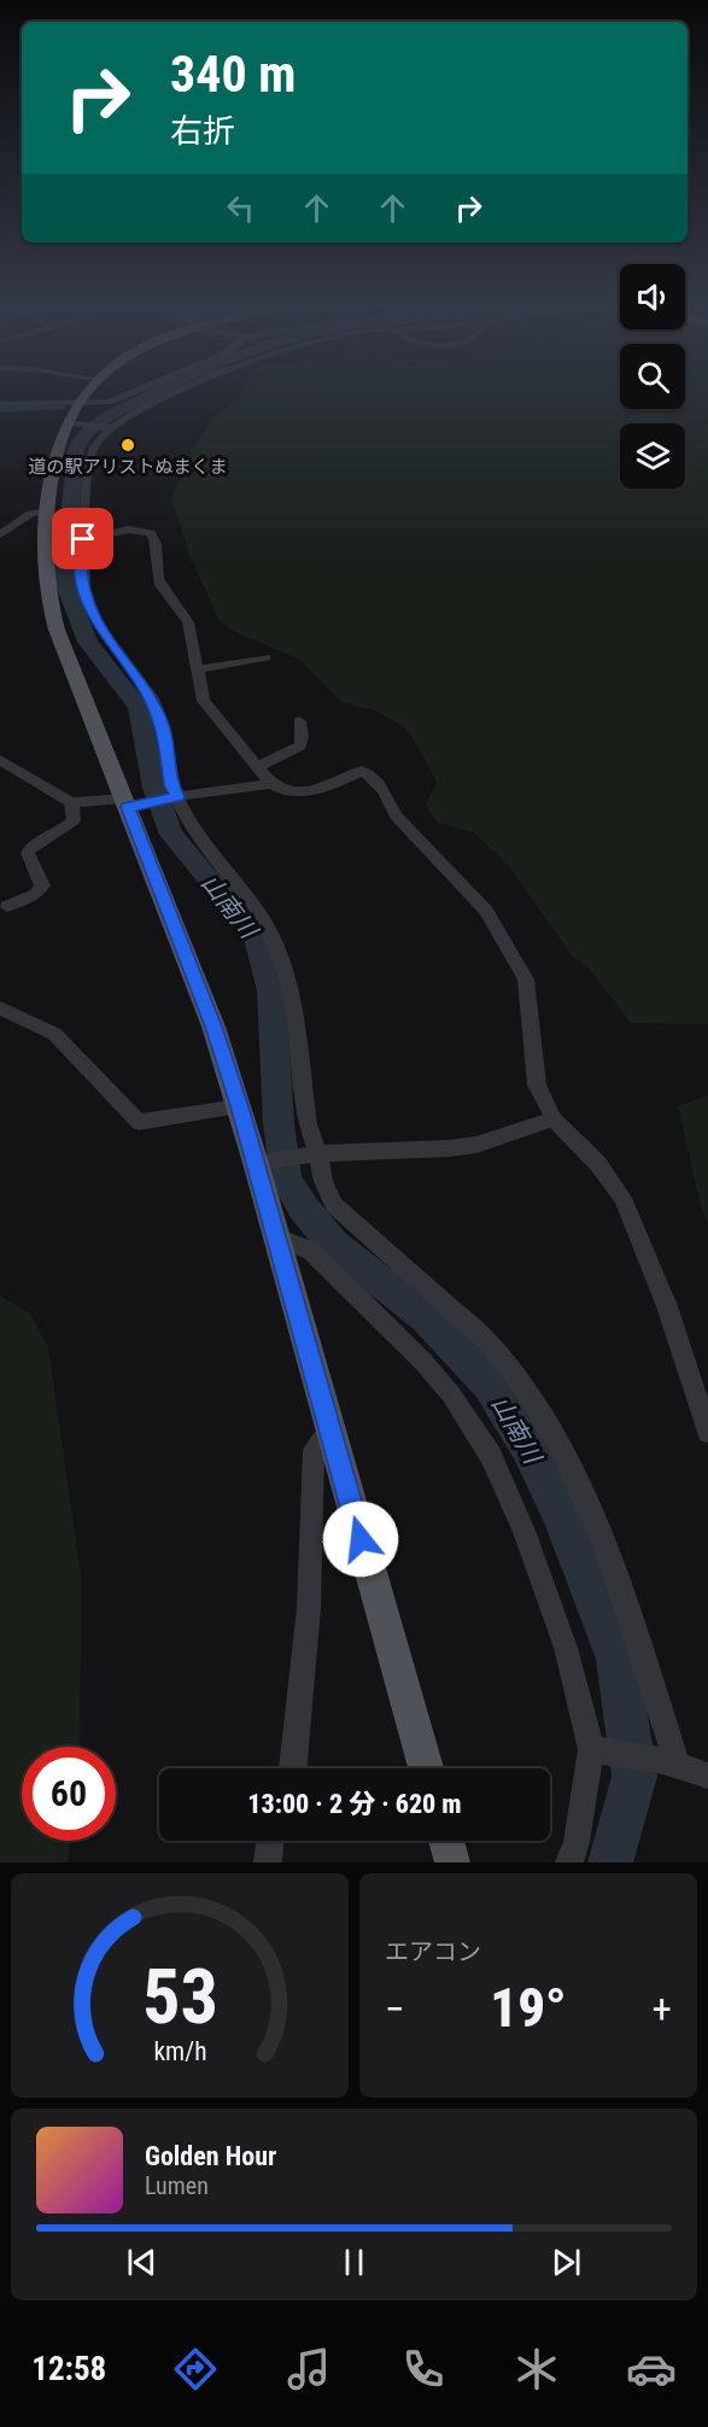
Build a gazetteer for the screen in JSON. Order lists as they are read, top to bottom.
{
  "water": ["山南川"],
  "places": ["道の駅アリストぬまくま"],
  "page": {
    "turn": ["340 m", "右折"],
    "limit": "60",
    "trip": "13:00 · 2 分 · 620 m",
    "tile": "エアコン",
    "heat": ["−", "19°", "+"],
    "song": ["Golden Hour", "Lumen"],
    "tabs": "12:58",
    "gauge": ["53", "km/h"]
  }
}
